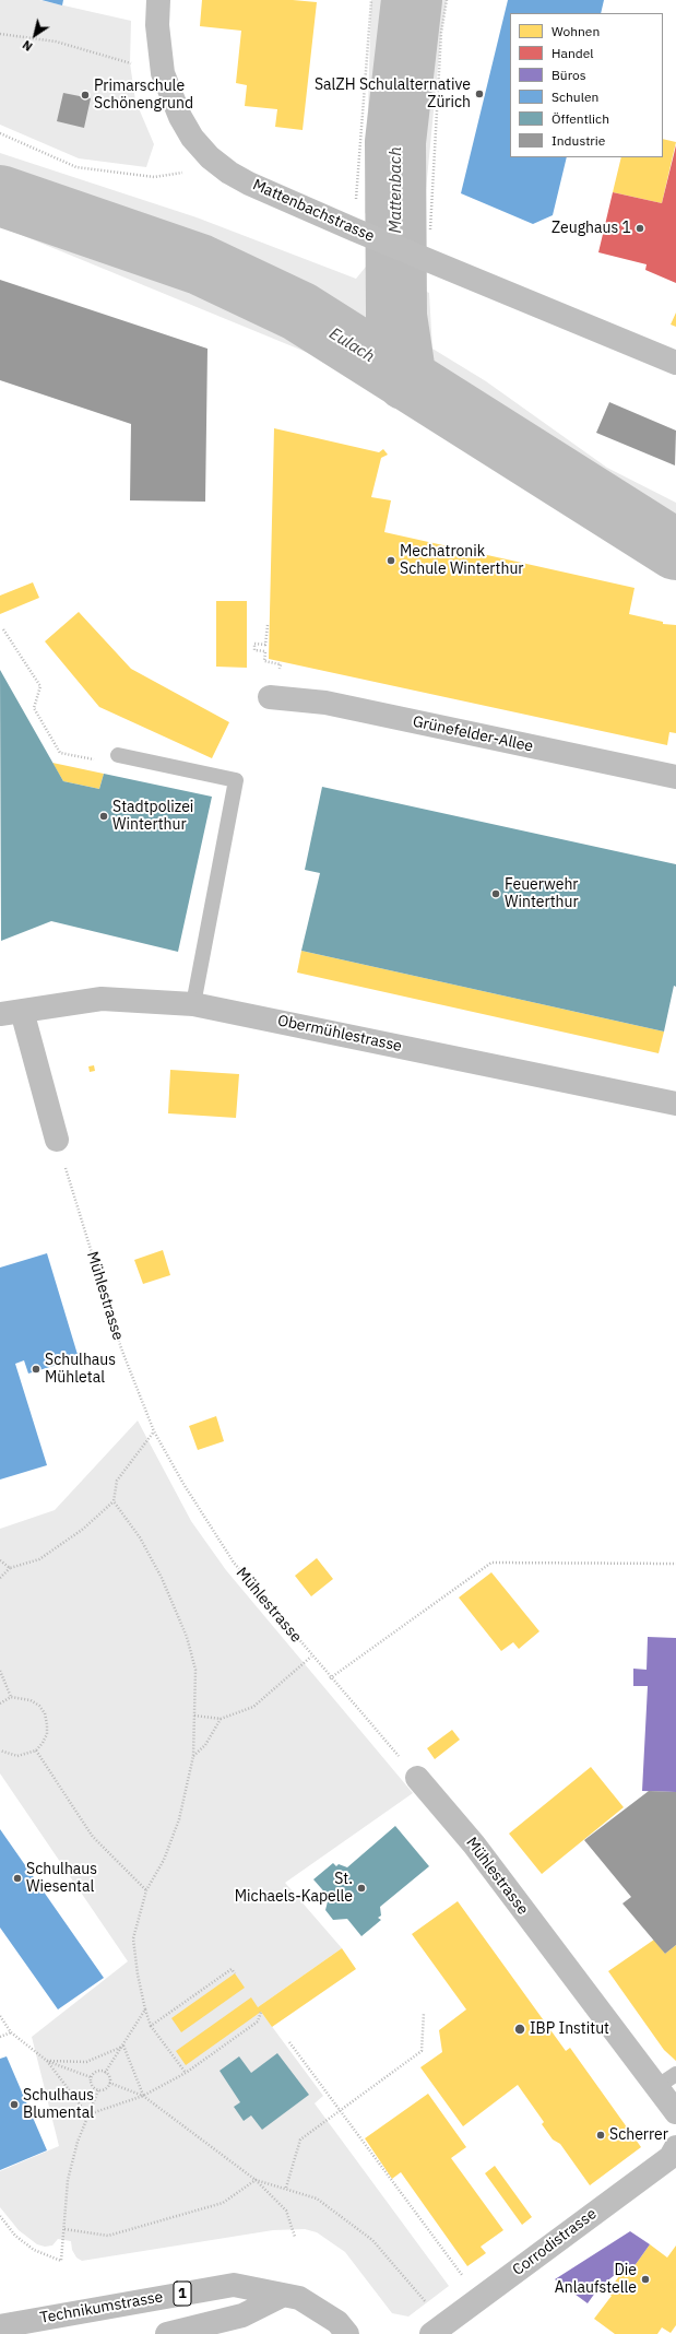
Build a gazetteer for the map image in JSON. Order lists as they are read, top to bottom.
{
  "streets": {
    "main road": ["1", "Technikumstrasse"],
    "street": [
      "Mattenbachstrasse",
      "Grünefelder-Allee",
      "Obermühlestrasse",
      "Mühlestrasse",
      "Corrodistrasse"
    ]
  },
  "crossings": [
    ["1", "Technikumstrasse"]
  ],
  "water": ["Mattenbach", "Eulach"],
  "places": [
    "SalZH Schulalternative Zürich",
    "Primarschule Schönengrund",
    "Zeughaus 1",
    "Mechatronik Schule Winterthur",
    "Stadtpolizei Winterthur",
    "Feuerwehr Winterthur",
    "Schulhaus Mühletal",
    "Schulhaus Wiesental",
    "St. Michaels-Kapelle",
    "IBP Institut",
    "Schulhaus Blumental",
    "Scherrer",
    "Die Anlaufstelle"
  ],
  "legend": [
    "Wohnen",
    "Handel",
    "Büros",
    "Schulen",
    "Öffentlich",
    "Industrie"
  ],
  "north": "bottom left"
}
